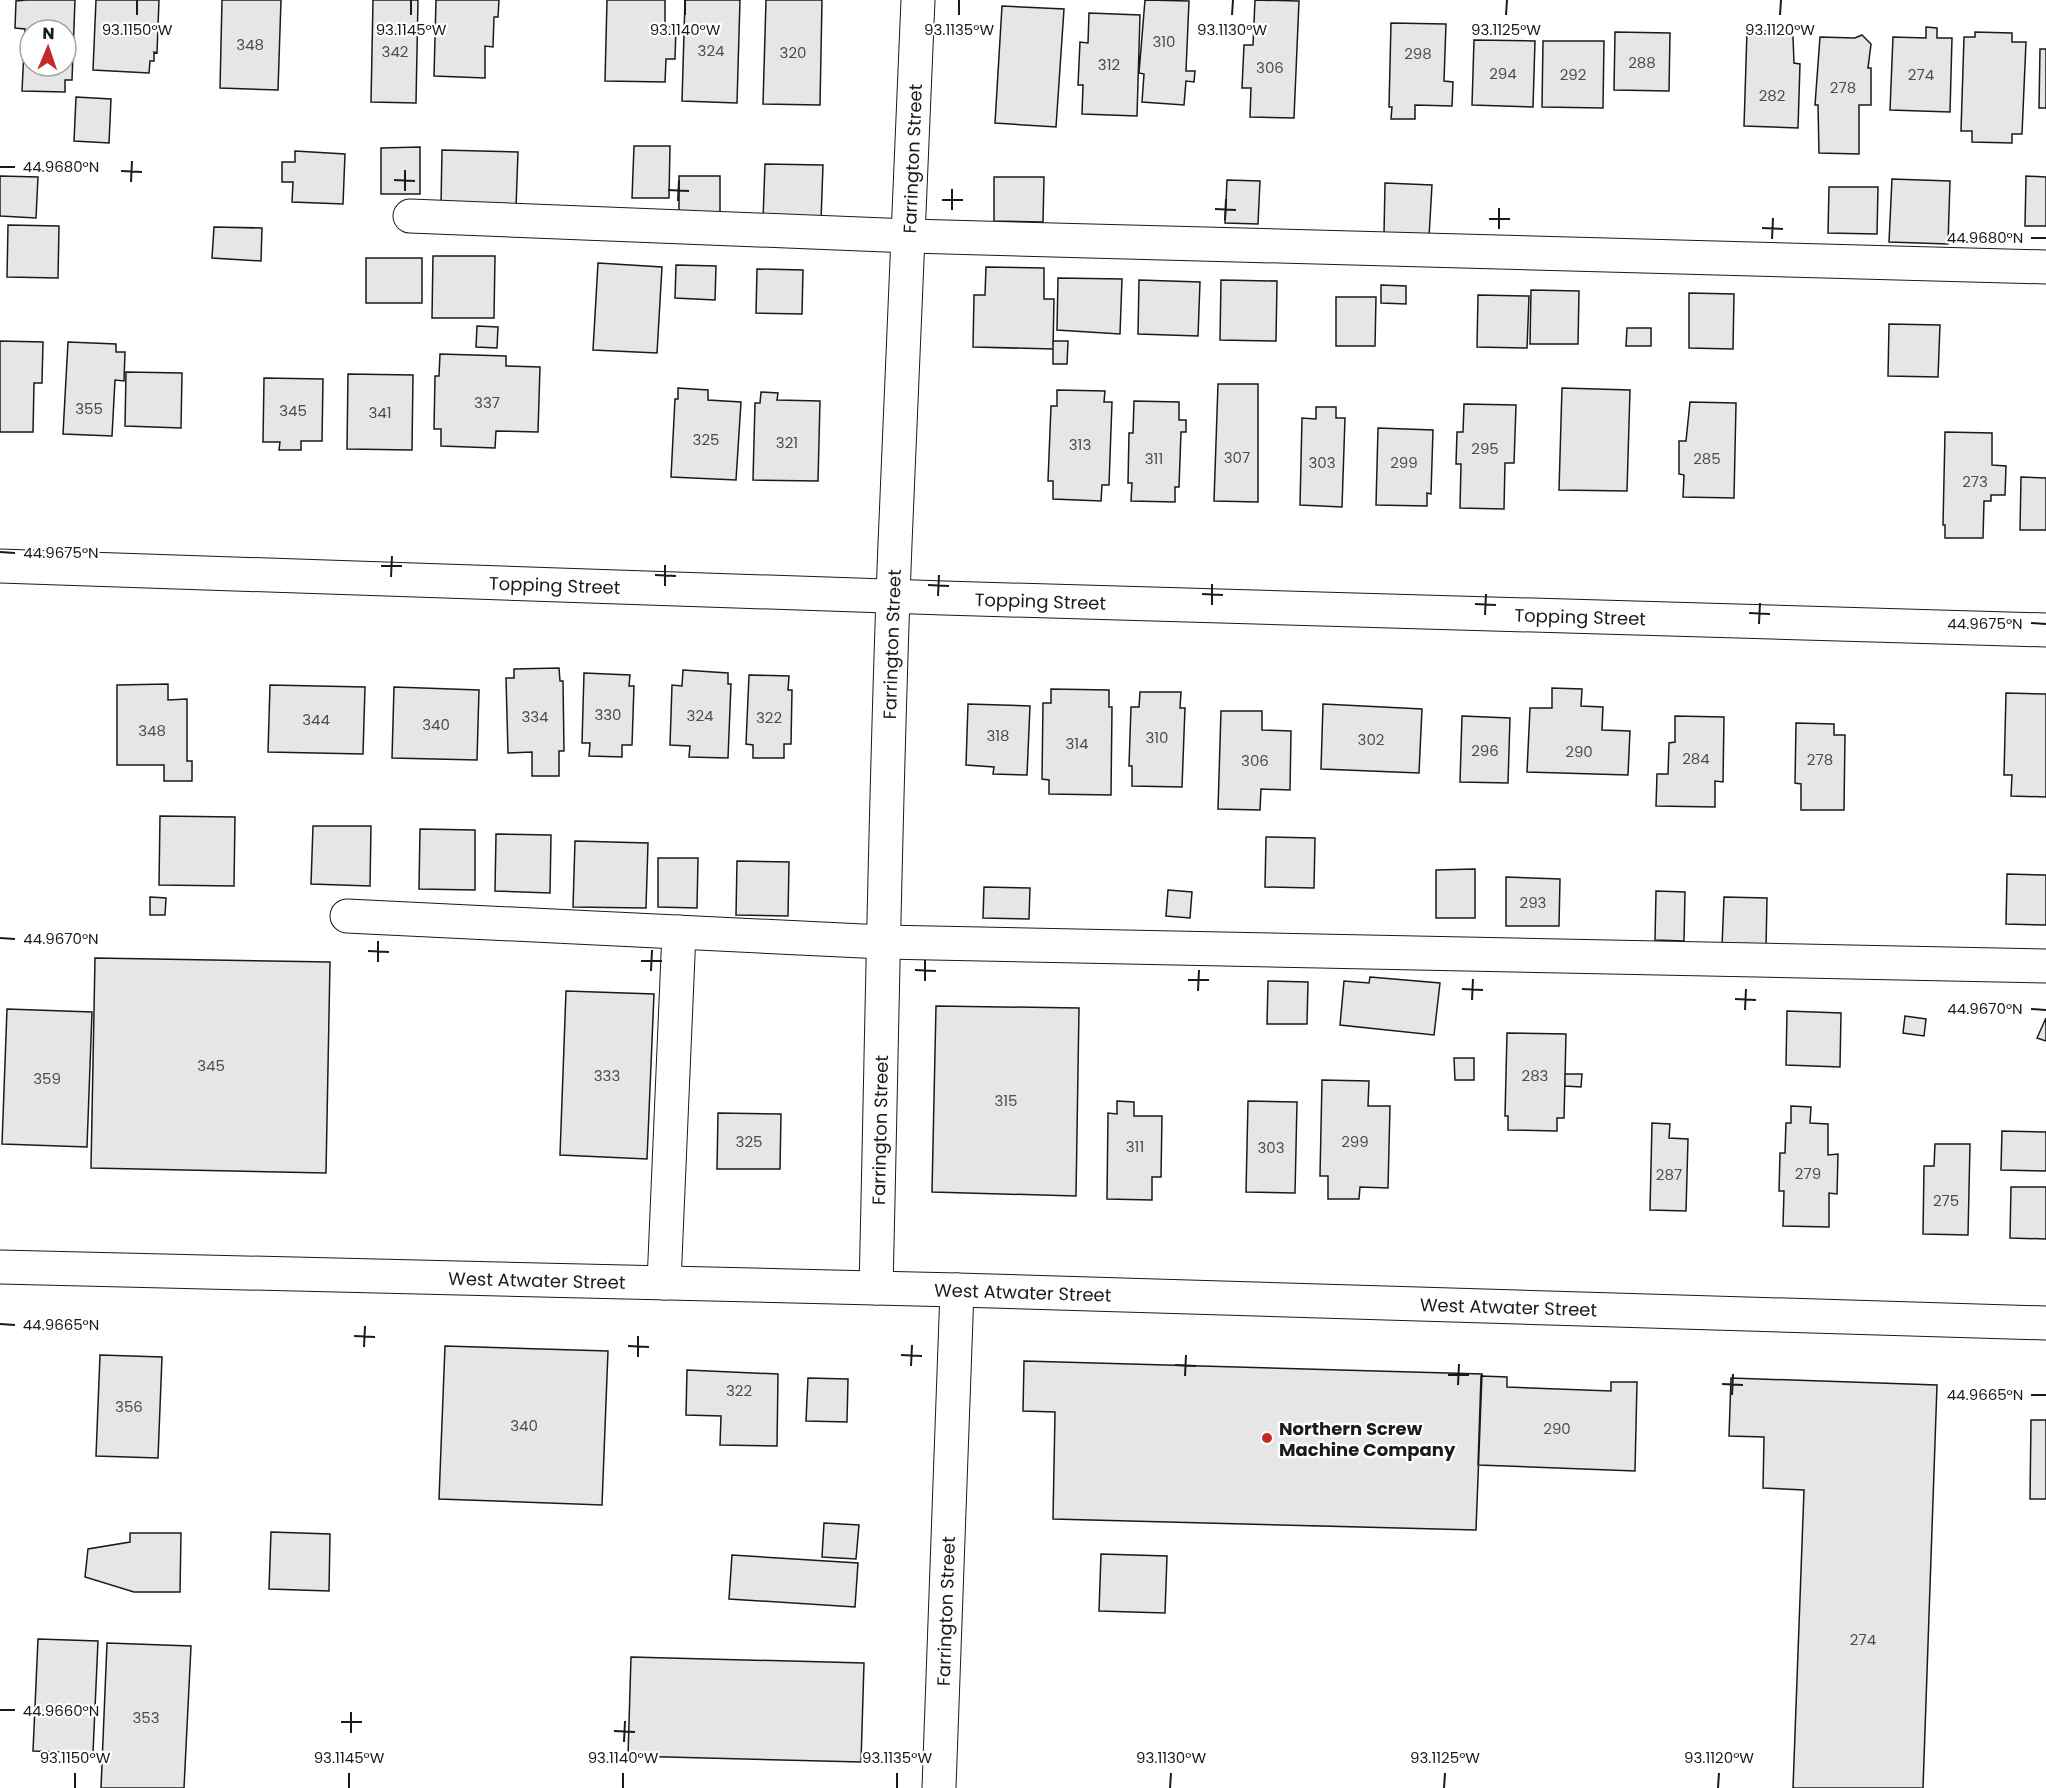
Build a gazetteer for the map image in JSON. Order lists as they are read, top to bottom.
{
  "streets": {
    "street": ["Farrington Street", "Topping Street", "West Atwater Street"]
  },
  "crossings": [
    ["Farrington Street", "Topping Street"],
    ["Farrington Street", "West Atwater Street"]
  ],
  "places": ["Northern Screw Machine Company"],
  "house_numbers": [
    "310",
    "348",
    "324",
    "342",
    "320",
    "298",
    "288",
    "312",
    "306",
    "294",
    "292",
    "274",
    "278",
    "282",
    "337",
    "355",
    "345",
    "341",
    "325",
    "321",
    "313",
    "295",
    "307",
    "311",
    "285",
    "303",
    "299",
    "273",
    "330",
    "324",
    "334",
    "322",
    "344",
    "340",
    "348",
    "318",
    "310",
    "302",
    "314",
    "296",
    "290",
    "284",
    "278",
    "306",
    "293",
    "345",
    "333",
    "283",
    "359",
    "315",
    "325",
    "299",
    "311",
    "303",
    "279",
    "287",
    "275",
    "322",
    "356",
    "340",
    "290",
    "274",
    "353"
  ],
  "north": "top",
  "coordinates": [
    "93.1150°W",
    "93.1145°W",
    "93.1140°W",
    "93.1135°W",
    "93.1130°W",
    "93.1125°W",
    "93.1120°W",
    "44.9680°N",
    "44.9675°N",
    "44.9670°N",
    "44.9665°N",
    "44.9660°N"
  ]
}
